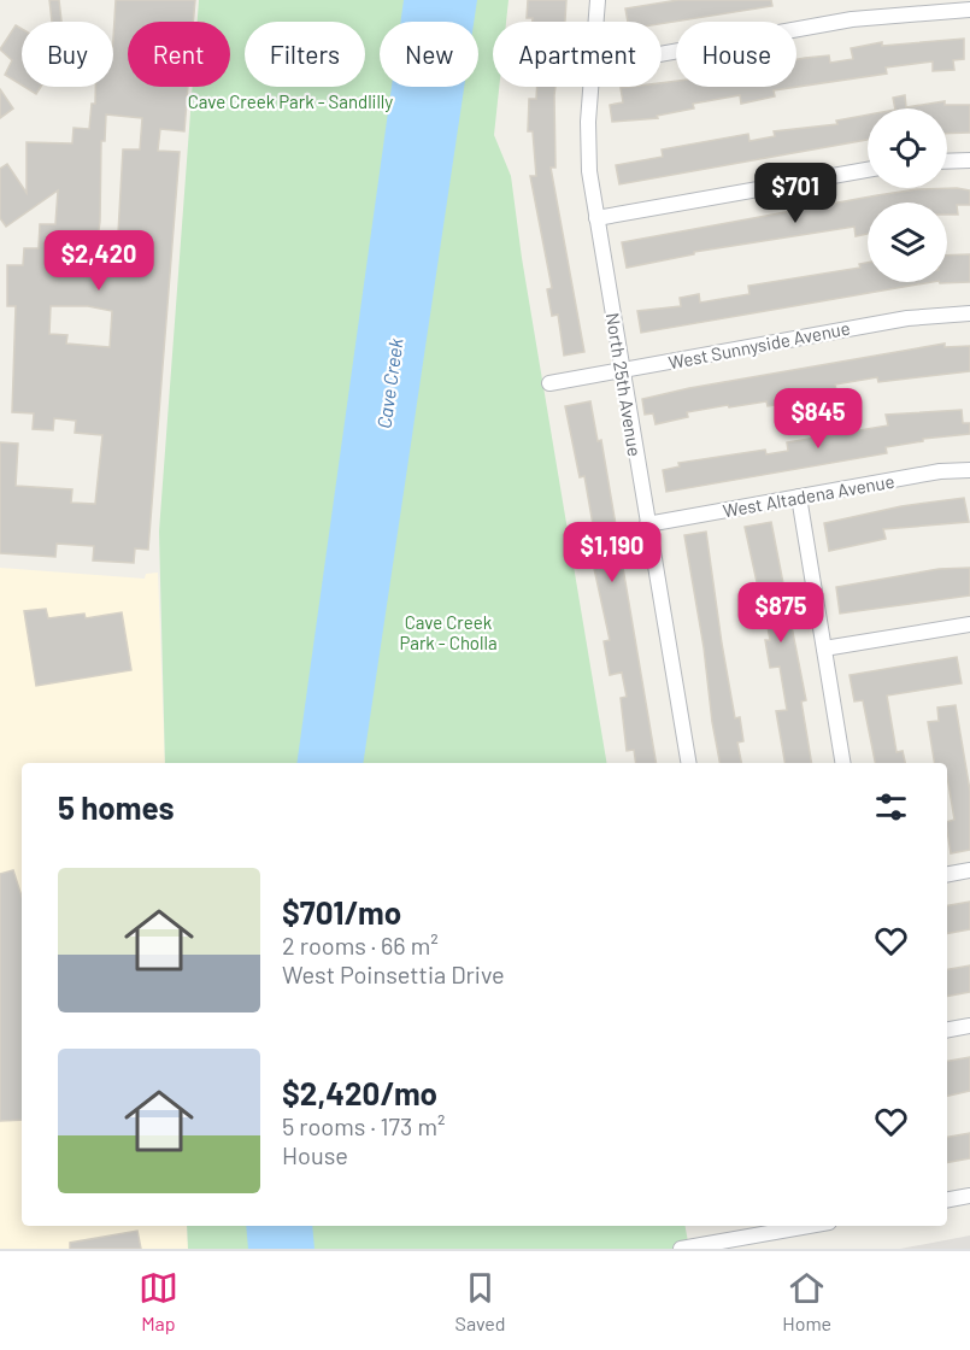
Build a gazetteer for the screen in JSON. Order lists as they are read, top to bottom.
{
  "streets": {
    "street": ["West Sunnyside Avenue", "North 25th Avenue", "West Altadena Avenue"]
  },
  "crossings": [
    ["West Sunnyside Avenue", "North 25th Avenue"],
    ["North 25th Avenue", "West Altadena Avenue"]
  ],
  "water": ["Cave Creek"],
  "parks": ["Cave Creek Park - Sandlilly", "Cave Creek Park - Cholla"],
  "page": {
    "chip": [
      "Buy",
      "Rent",
      "Filters",
      "New",
      "Apartment",
      "House"
    ],
    "price": [
      "$701",
      "$2,420",
      "$845",
      "$1,190",
      "$875"
    ],
    "heading": "5 homes",
    "list": [
      {
        "name": "$701/mo",
        "note": "2 rooms · 66 m² · West Poinsettia Drive"
      },
      {
        "name": "$2,420/mo",
        "note": "5 rooms · 173 m² · House"
      }
    ],
    "tabs": ["Map", "Saved", "Home"]
  }
}
